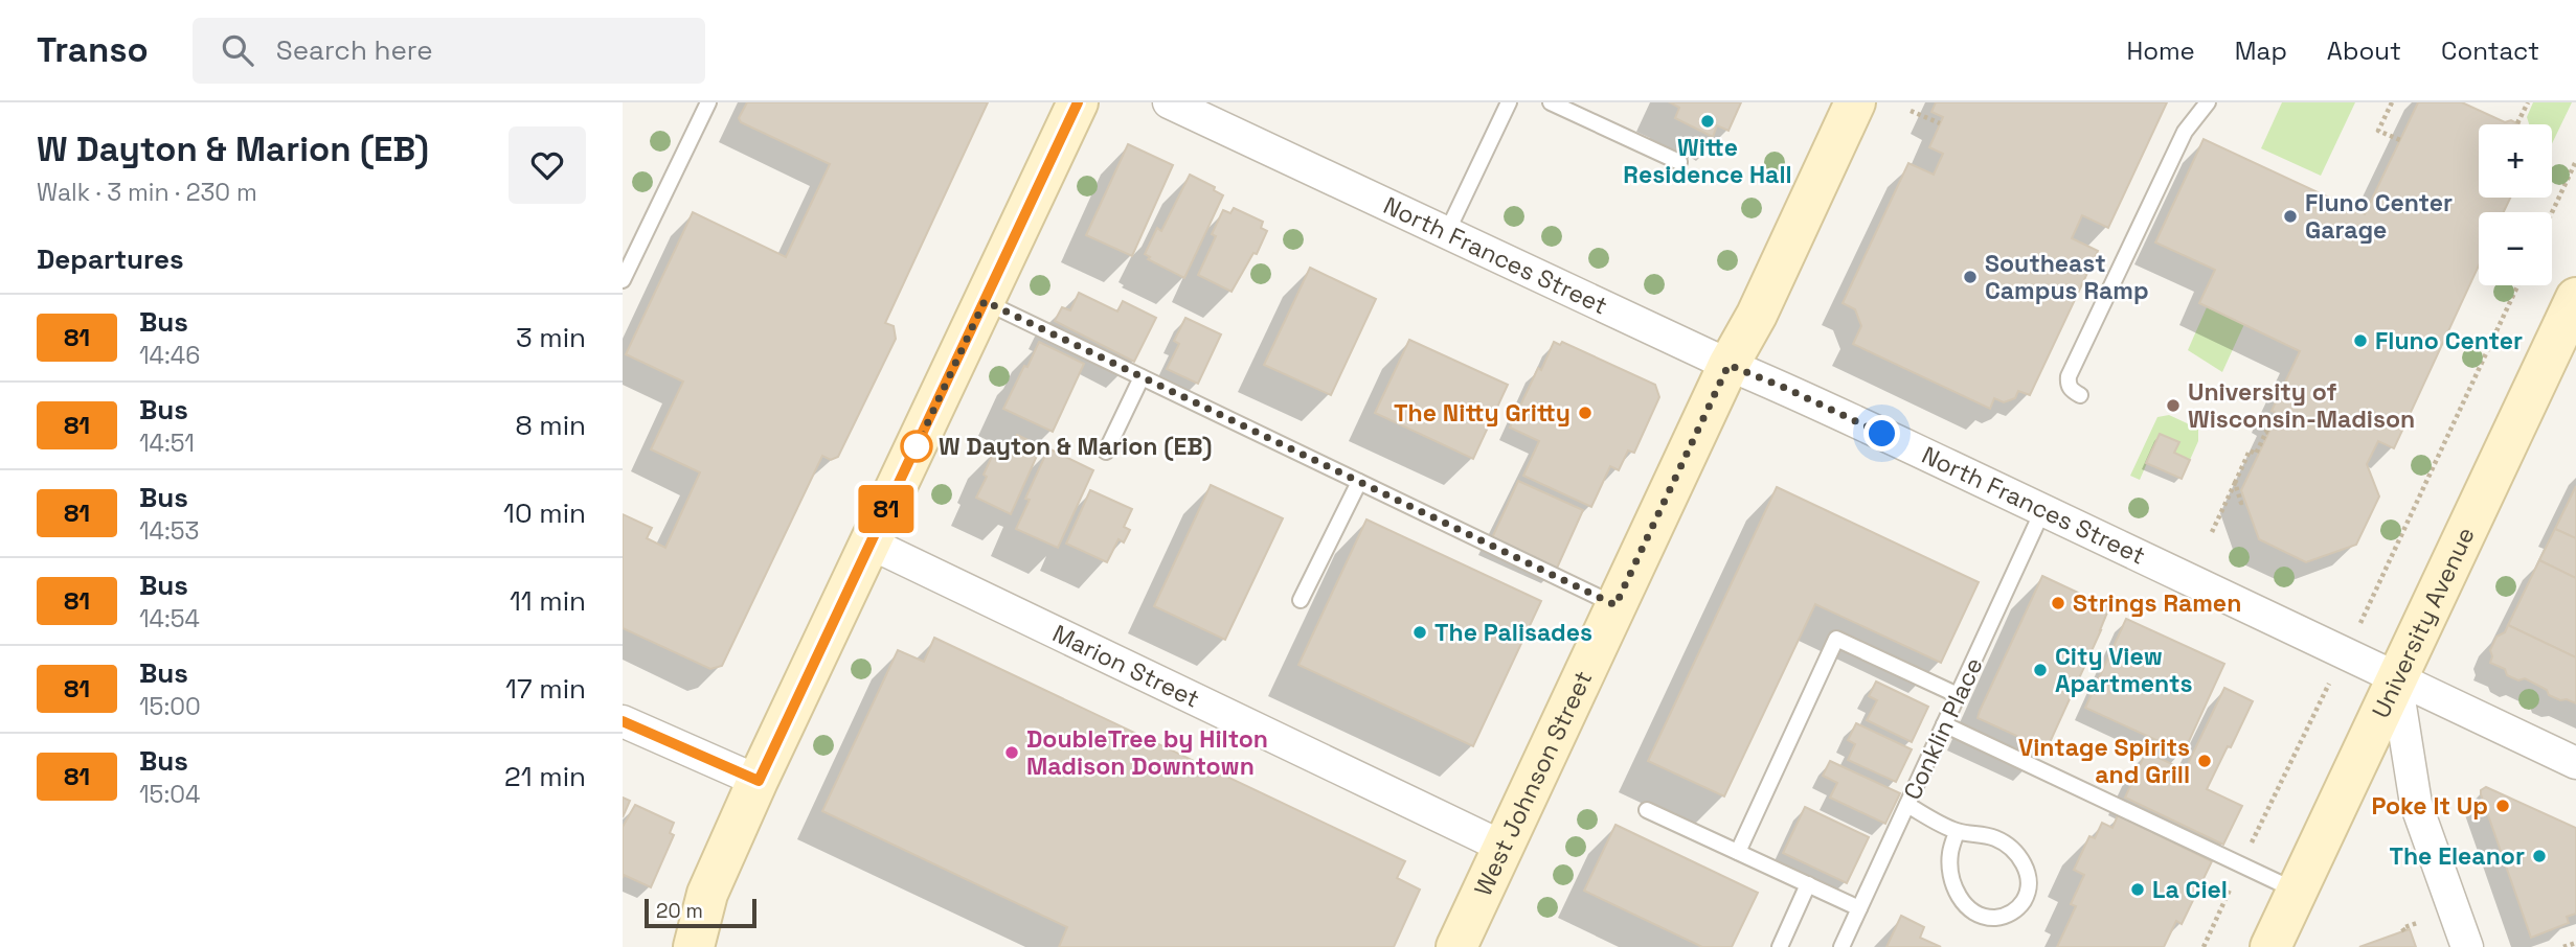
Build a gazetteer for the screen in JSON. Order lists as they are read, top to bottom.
{
  "streets": {
    "main road": ["University Avenue", "West Johnson Street"],
    "street": ["North Frances Street", "Marion Street"],
    "lane": ["Conklin Place"]
  },
  "crossings": [
    ["North Frances Street", "University Avenue"],
    ["North Frances Street", "Conklin Place"],
    ["North Frances Street", "West Johnson Street"],
    ["Marion Street", "West Johnson Street"]
  ],
  "places": [
    "Witte Residence Hall",
    "Fluno Center Garage",
    "Southeast Campus Ramp",
    "Fluno Center",
    "University of Wisconsin-Madison",
    "The Nitty Gritty",
    "W Dayton & Marion (EB)",
    "Strings Ramen",
    "The Palisades",
    "City View Apartments",
    "DoubleTree by Hilton Madison Downtown",
    "Vintage Spirits and Grill",
    "Poke It Up",
    "The Eleanor",
    "La Ciel"
  ],
  "lines": ["bus line 81"],
  "scale_bar": "20 m",
  "page": {
    "header": "Transo",
    "search": "Search here",
    "nav": [
      "Home",
      "Map",
      "About",
      "Contact"
    ],
    "heading": [
      ["W Dayton & Marion (EB)", "Walk · 3 min · 230 m"],
      "Departures"
    ],
    "on_map": "81",
    "map_buttons": ["+", "−"],
    "list": [
      {
        "mark": "81",
        "name": "Bus",
        "note": "14:46",
        "value": "3 min"
      },
      {
        "mark": "81",
        "name": "Bus",
        "note": "14:51",
        "value": "8 min"
      },
      {
        "mark": "81",
        "name": "Bus",
        "note": "14:53",
        "value": "10 min"
      },
      {
        "mark": "81",
        "name": "Bus",
        "note": "14:54",
        "value": "11 min"
      },
      {
        "mark": "81",
        "name": "Bus",
        "note": "15:00",
        "value": "17 min"
      },
      {
        "mark": "81",
        "name": "Bus",
        "note": "15:04",
        "value": "21 min"
      }
    ],
    "scale": "20 m"
  }
}
